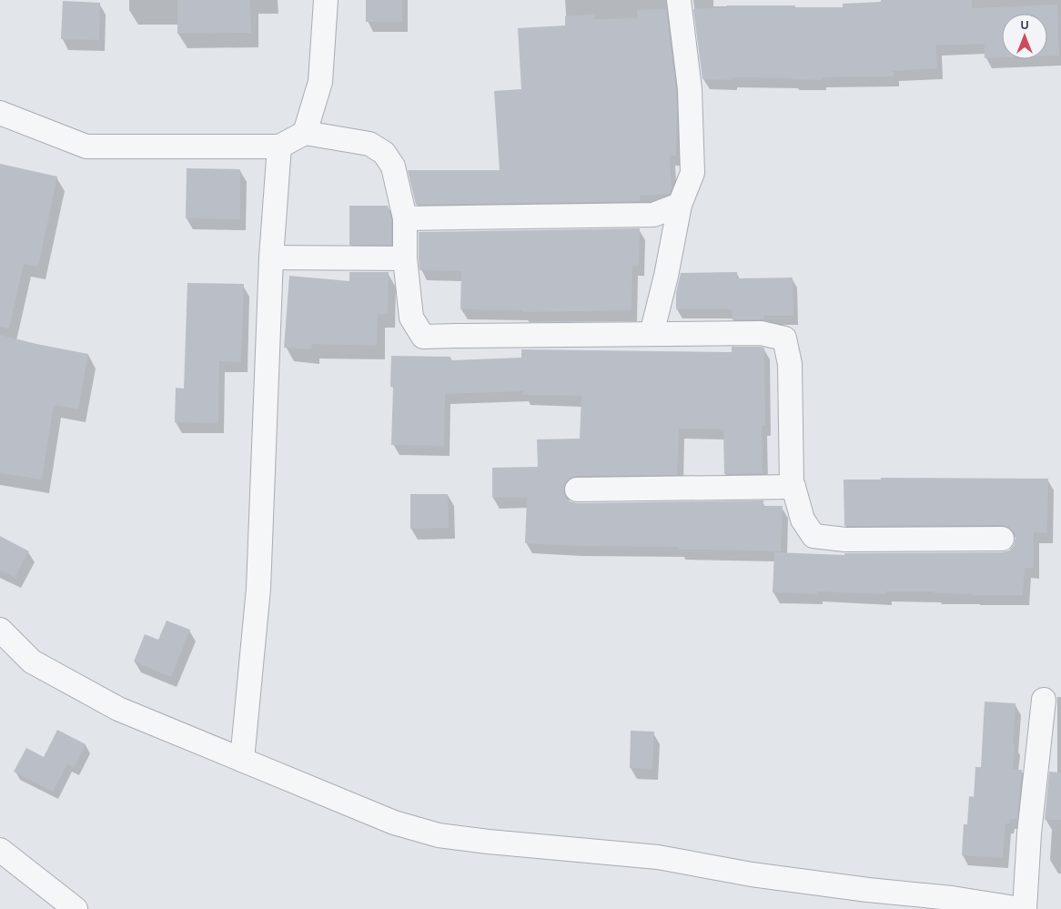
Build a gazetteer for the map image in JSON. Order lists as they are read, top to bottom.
{
  "north": "top"
}
